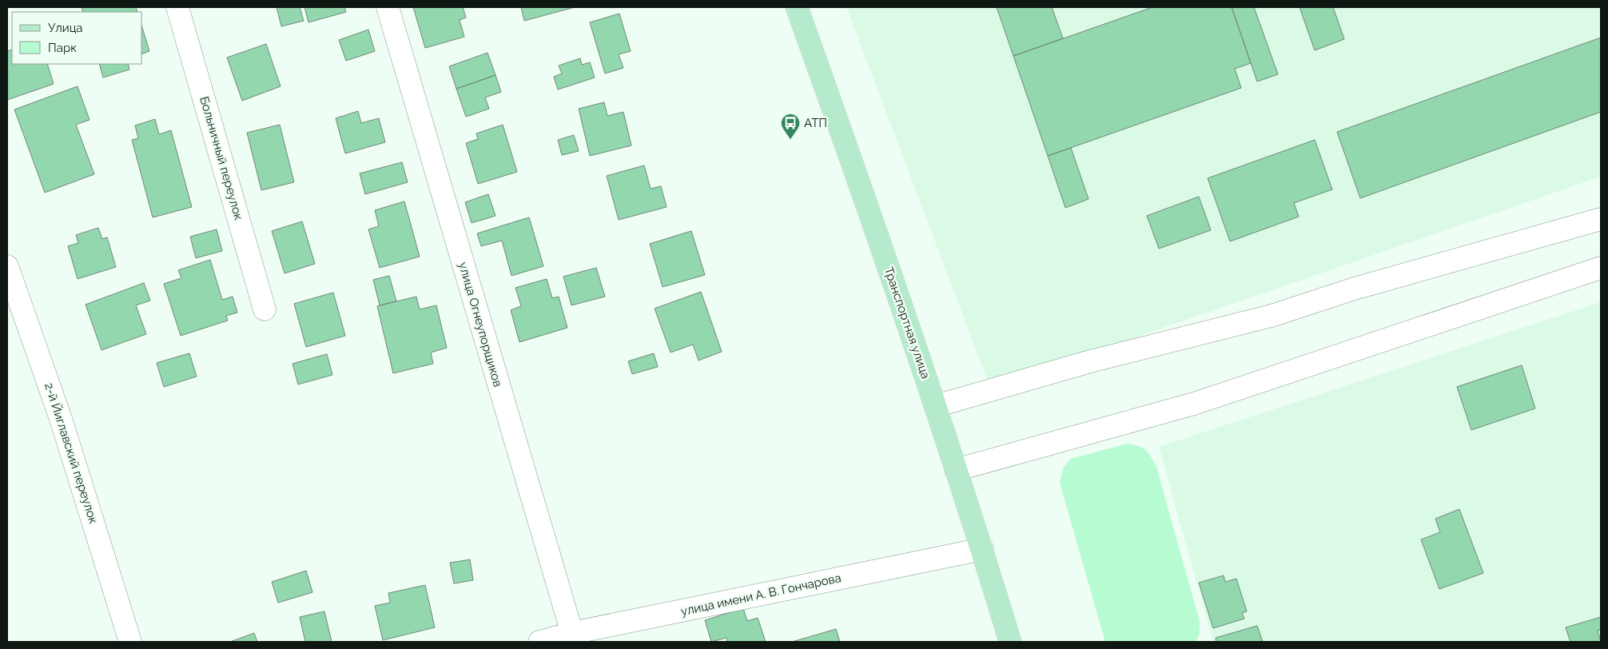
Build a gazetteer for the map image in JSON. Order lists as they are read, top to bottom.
{
  "streets": {
    "main road": ["Транспортная улица"],
    "street": [
      "Больничный переулок",
      "улица Огнеупорщиков",
      "2-й Йиглавский переулок",
      "улица имени А. В. Гончарова"
    ]
  },
  "crossings": [
    ["Транспортная улица", "улица имени А. В. Гончарова"],
    ["улица Огнеупорщиков", "улица имени А. В. Гончарова"]
  ],
  "places": {
    "bus stop": ["АТП"]
  },
  "legend": ["Улица", "Парк"]
}
